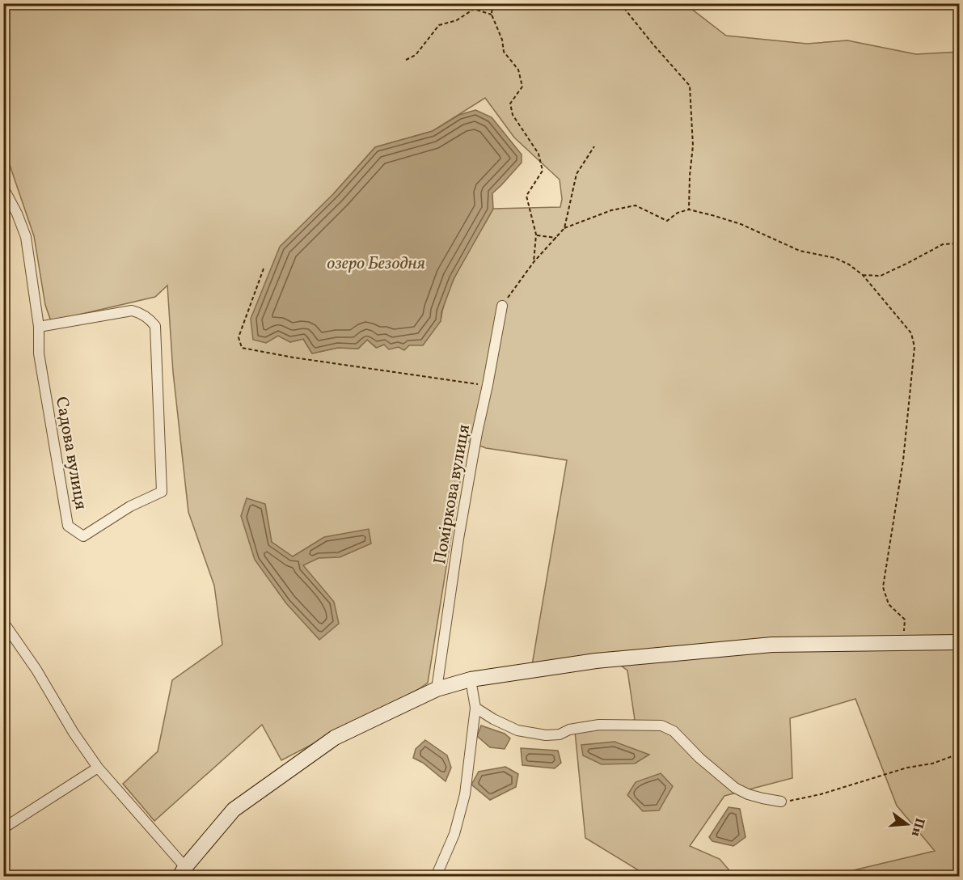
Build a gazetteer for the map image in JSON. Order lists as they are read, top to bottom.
{
  "streets": {
    "street": ["Садова вулиця", "Поміркова вулиця"]
  },
  "water": ["озеро Безодня"],
  "north": "right"
}
